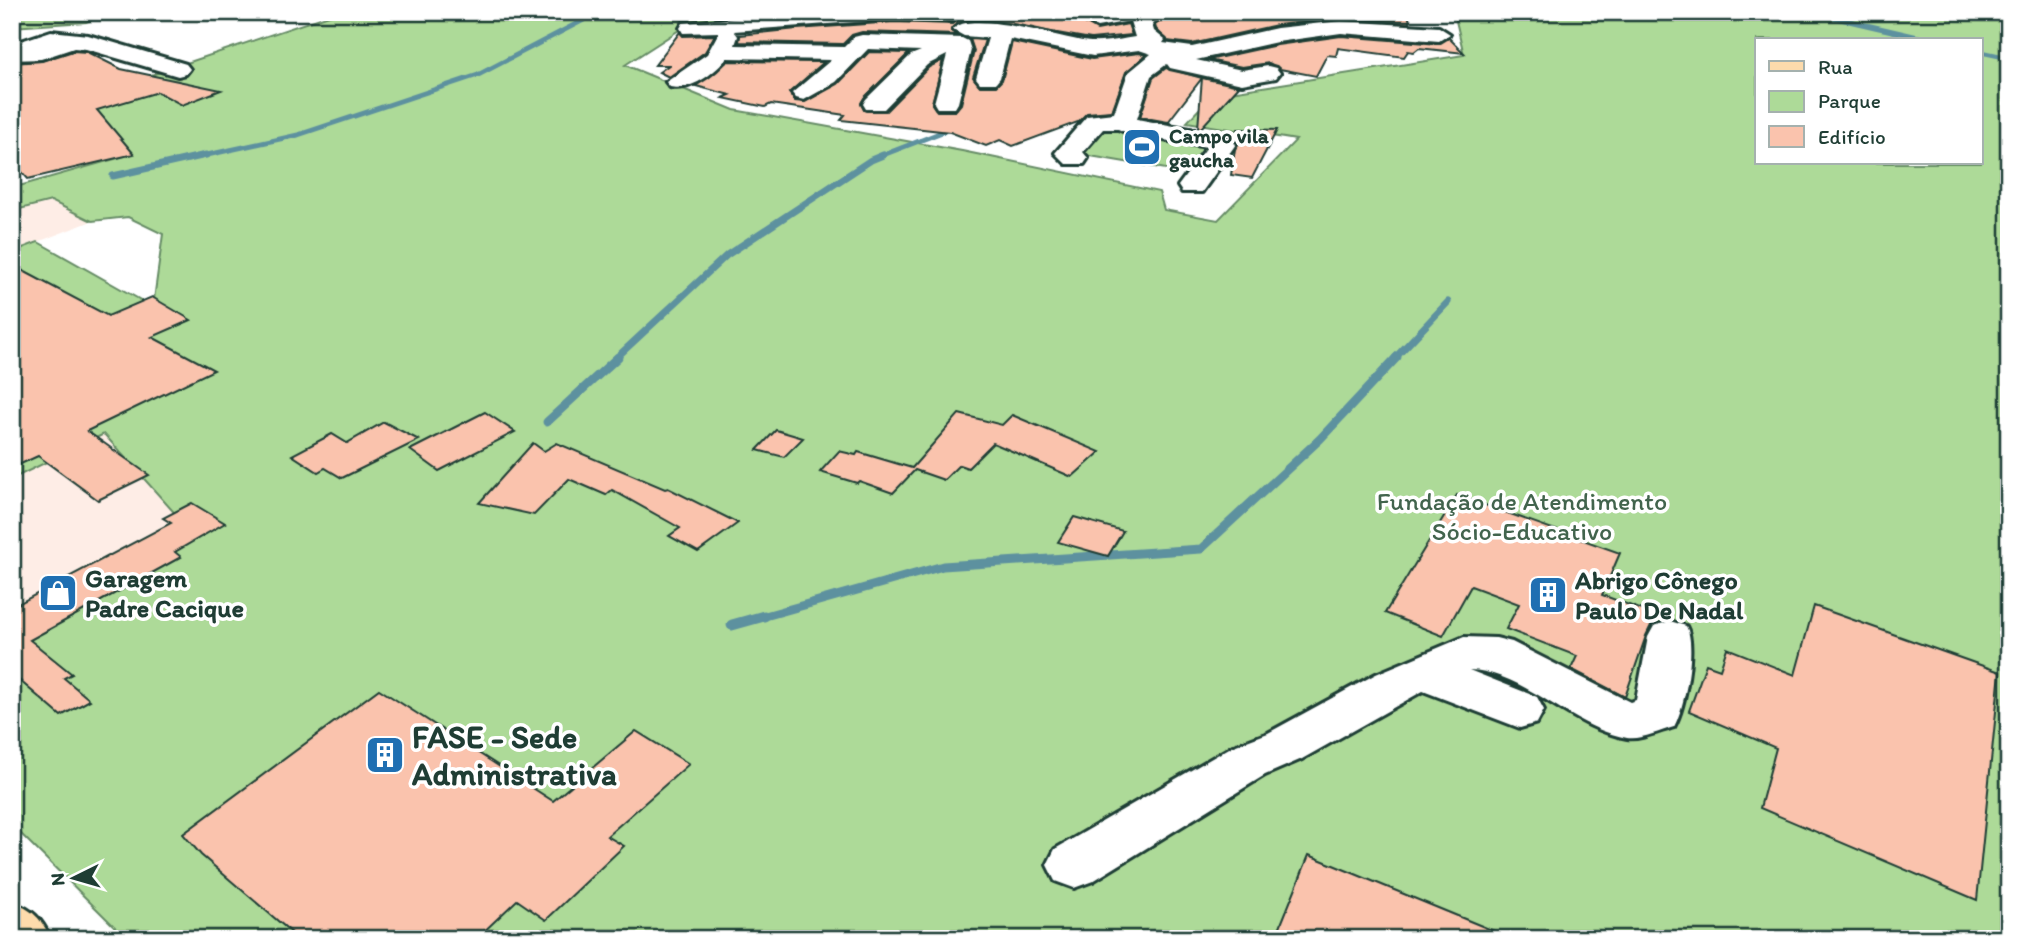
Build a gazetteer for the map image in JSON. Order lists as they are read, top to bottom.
{
  "parks": ["Fundação de Atendimento Sócio-Educativo"],
  "places": {
    "sports": ["Campo vila gaucha"],
    "shop": ["Garagem Padre Cacique"],
    "building": ["Abrigo Cônego Paulo De Nadal", "FASE - Sede Administrativa"]
  },
  "legend": ["Rua", "Parque", "Edifício"],
  "north": "left"
}
